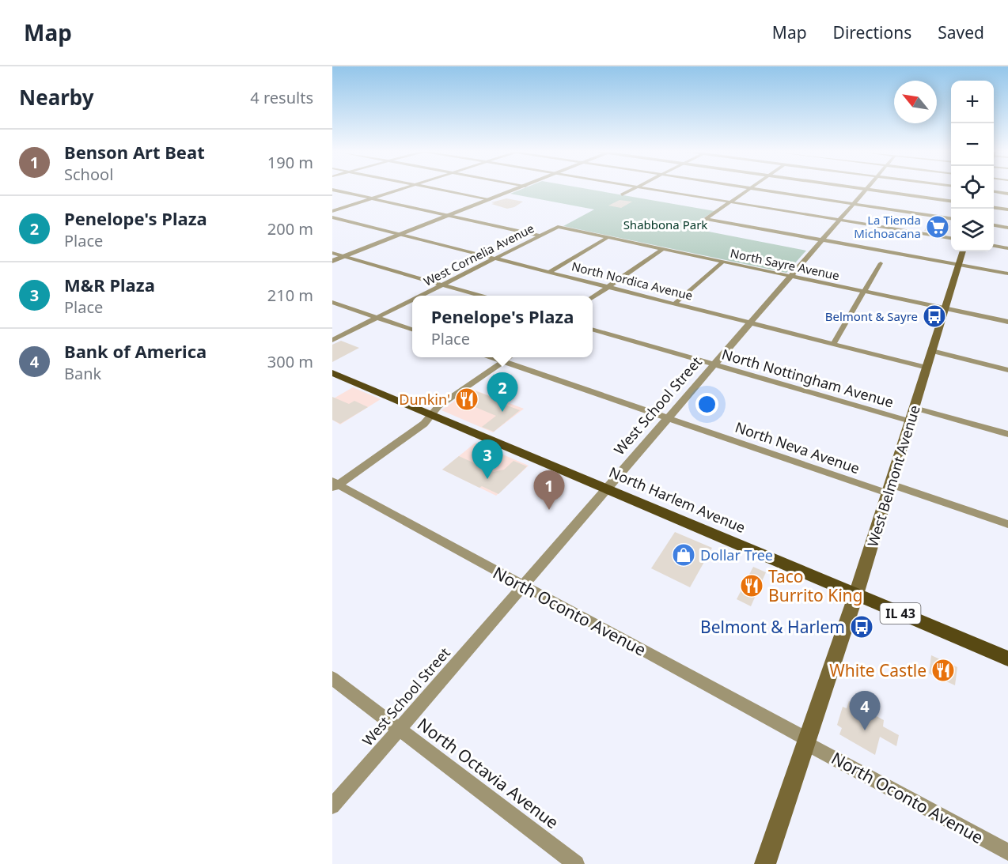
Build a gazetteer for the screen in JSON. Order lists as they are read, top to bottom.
{
  "streets": {
    "main road": ["West Belmont Avenue", "North Harlem Avenue", "IL 43"],
    "street": [
      "West Cornelia Avenue",
      "North Sayre Avenue",
      "North Nordica Avenue",
      "North Nottingham Avenue",
      "West School Street",
      "North Neva Avenue",
      "North Oconto Avenue",
      "North Octavia Avenue"
    ]
  },
  "crossings": [
    ["West Cornelia Avenue", "North Sayre Avenue"],
    ["West Cornelia Avenue", "North Nordica Avenue"],
    ["North Sayre Avenue", "West School Street"],
    ["North Sayre Avenue", "West Belmont Avenue"],
    ["North Nordica Avenue", "West School Street"],
    ["North Nordica Avenue", "West Belmont Avenue"],
    ["North Nottingham Avenue", "West School Street"],
    ["North Nottingham Avenue", "West Belmont Avenue"],
    ["West School Street", "North Neva Avenue"],
    ["West School Street", "North Harlem Avenue"],
    ["West School Street", "North Oconto Avenue"],
    ["West School Street", "North Octavia Avenue"],
    ["North Neva Avenue", "West Belmont Avenue"],
    ["West Belmont Avenue", "North Harlem Avenue"],
    ["West Belmont Avenue", "North Oconto Avenue"]
  ],
  "parks": ["Shabbona Park"],
  "places": {
    "supermarket": ["La Tienda Michoacana"],
    "bus stop": ["Belmont & Sayre", "Belmont & Harlem"],
    "restaurant": ["Dunkin'", "Taco Burrito King", "White Castle"],
    "shop": ["Dollar Tree"]
  },
  "north": "top left",
  "page": {
    "header": "Map",
    "nav": ["Map", "Directions", "Saved"],
    "heading": ["Nearby", "4 results"],
    "map_buttons": ["+", "−"],
    "list": [
      {
        "mark": "1",
        "name": "Benson Art Beat",
        "note": "School",
        "value": "190 m"
      },
      {
        "mark": "2",
        "name": "Penelope's Plaza",
        "note": "Place",
        "value": "200 m"
      },
      {
        "mark": "3",
        "name": "M&R Plaza",
        "note": "Place",
        "value": "210 m"
      },
      {
        "mark": "4",
        "name": "Bank of America",
        "note": "Bank",
        "value": "300 m"
      }
    ],
    "popup": ["Penelope's Plaza", "Place"],
    "pins": [
      "2",
      "3",
      "1",
      "4"
    ]
  }
}
